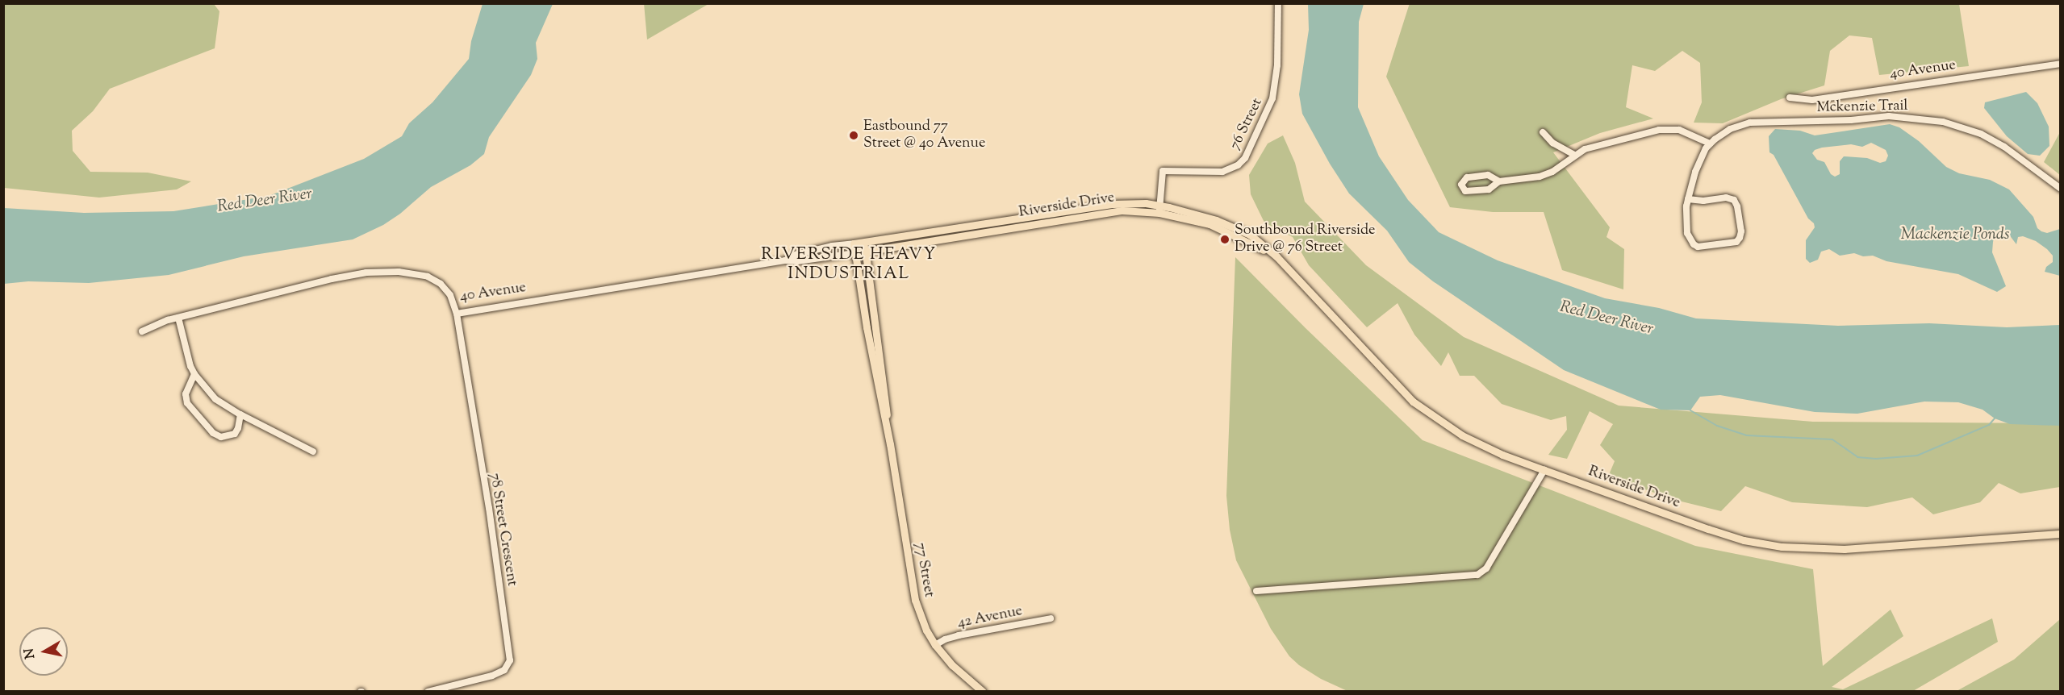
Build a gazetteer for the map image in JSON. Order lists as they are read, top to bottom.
{
  "streets": {
    "main road": ["40 Avenue", "Riverside Drive", "77 Street"],
    "street": [
      "Mckenzie Trail",
      "76 Street",
      "78 Street Crescent",
      "42 Avenue"
    ]
  },
  "crossings": [
    ["40 Avenue", "Riverside Drive"],
    ["40 Avenue", "78 Street Crescent"],
    ["40 Avenue", "77 Street"],
    ["76 Street", "Riverside Drive"],
    ["Riverside Drive", "77 Street"],
    ["77 Street", "42 Avenue"]
  ],
  "districts": ["RIVERSIDE HEAVY INDUSTRIAL"],
  "water": ["Red Deer River", "Mackenzie Ponds"],
  "places": ["Eastbound 77 Street @ 40 Avenue", "Southbound Riverside Drive @ 76 Street"],
  "north": "left"
}
